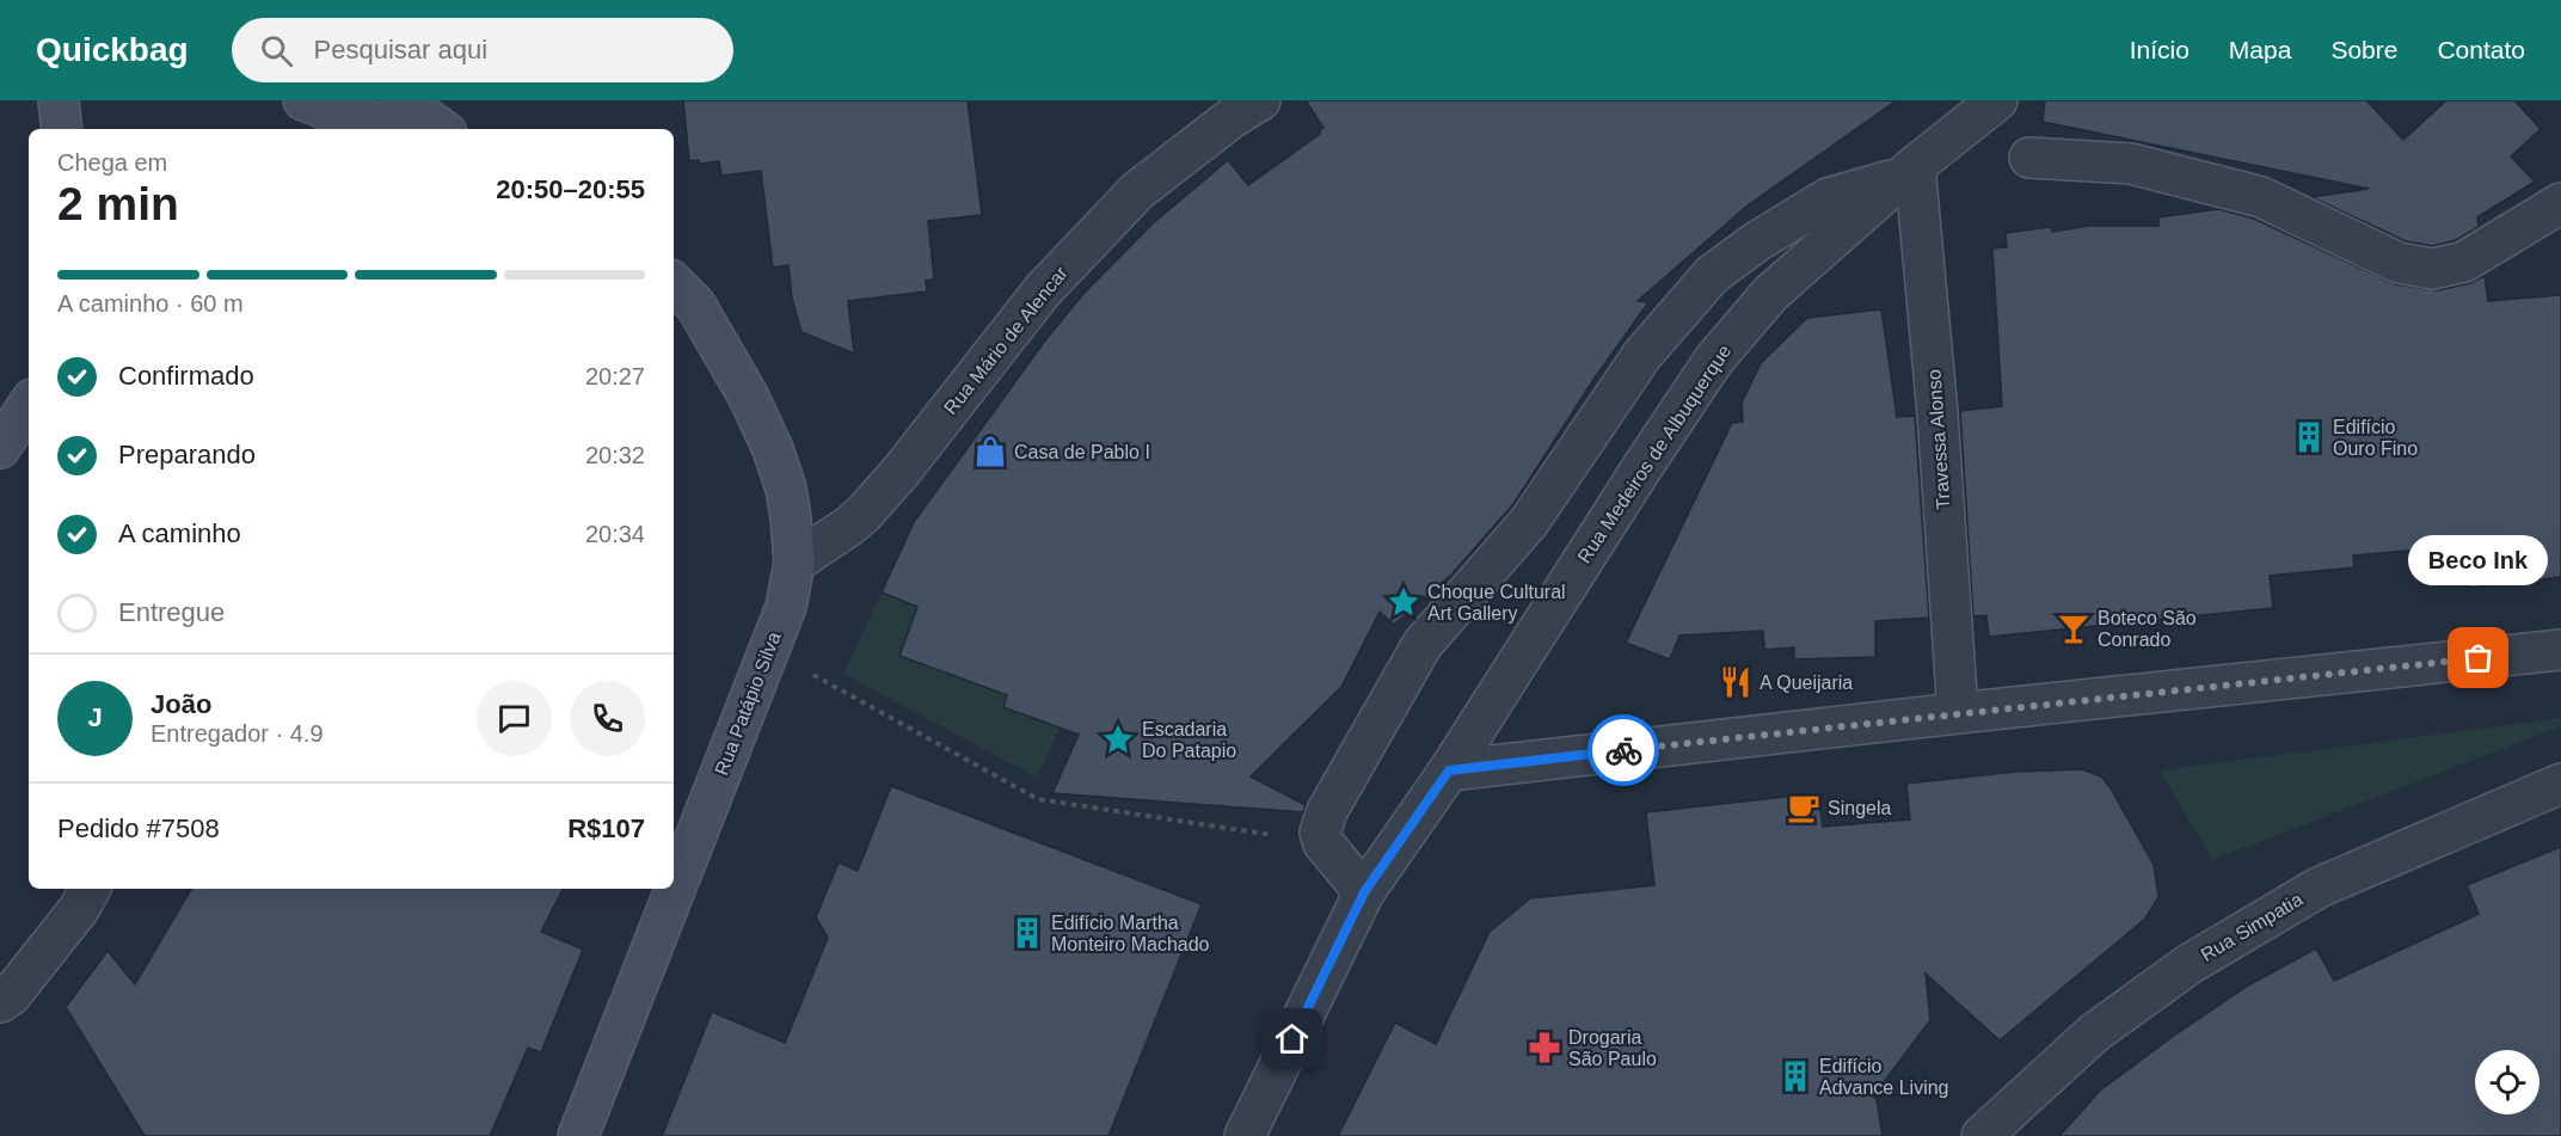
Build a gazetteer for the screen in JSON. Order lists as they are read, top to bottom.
{
  "streets": {
    "street": [
      "Rua Mário de Alencar",
      "Travessa Alonso",
      "Rua Medeiros de Albuquerque",
      "Rua Patápio Silva",
      "Rua Simpatia"
    ]
  },
  "crossings": [
    ["Rua Mário de Alencar", "Rua Patápio Silva"],
    ["Travessa Alonso", "Rua Medeiros de Albuquerque"]
  ],
  "places": {
    "building": ["Edifício Ouro Fino", "Edifício Martha Monteiro Machado", "Edifício Advance Living"],
    "shop": ["Casa de Pablo I"],
    "place": ["Choque Cultural Art Gallery", "Escadaria Do Patapio"],
    "bar": ["Boteco São Conrado"],
    "other": ["Beco Ink"],
    "restaurant": ["A Queijaria"],
    "cafe": ["Singela"],
    "pharmacy": ["Drogaria São Paulo"]
  },
  "page": {
    "header": "Quickbag",
    "search": "Pesquisar aqui",
    "nav": [
      "Início",
      "Mapa",
      "Sobre",
      "Contato"
    ],
    "heading": ["2 min", "Chega em", "20:50–20:55"],
    "panel": [
      "João",
      "Entregador · 4.9",
      "Pedido #7508",
      "R$107"
    ],
    "bar": "A caminho · 60 m",
    "list": [
      ["Confirmado", "20:27"],
      ["Preparando", "20:32"],
      ["A caminho", "20:34"],
      "Entregue"
    ],
    "bubble": "Beco Ink",
    "round": "J"
  }
}
